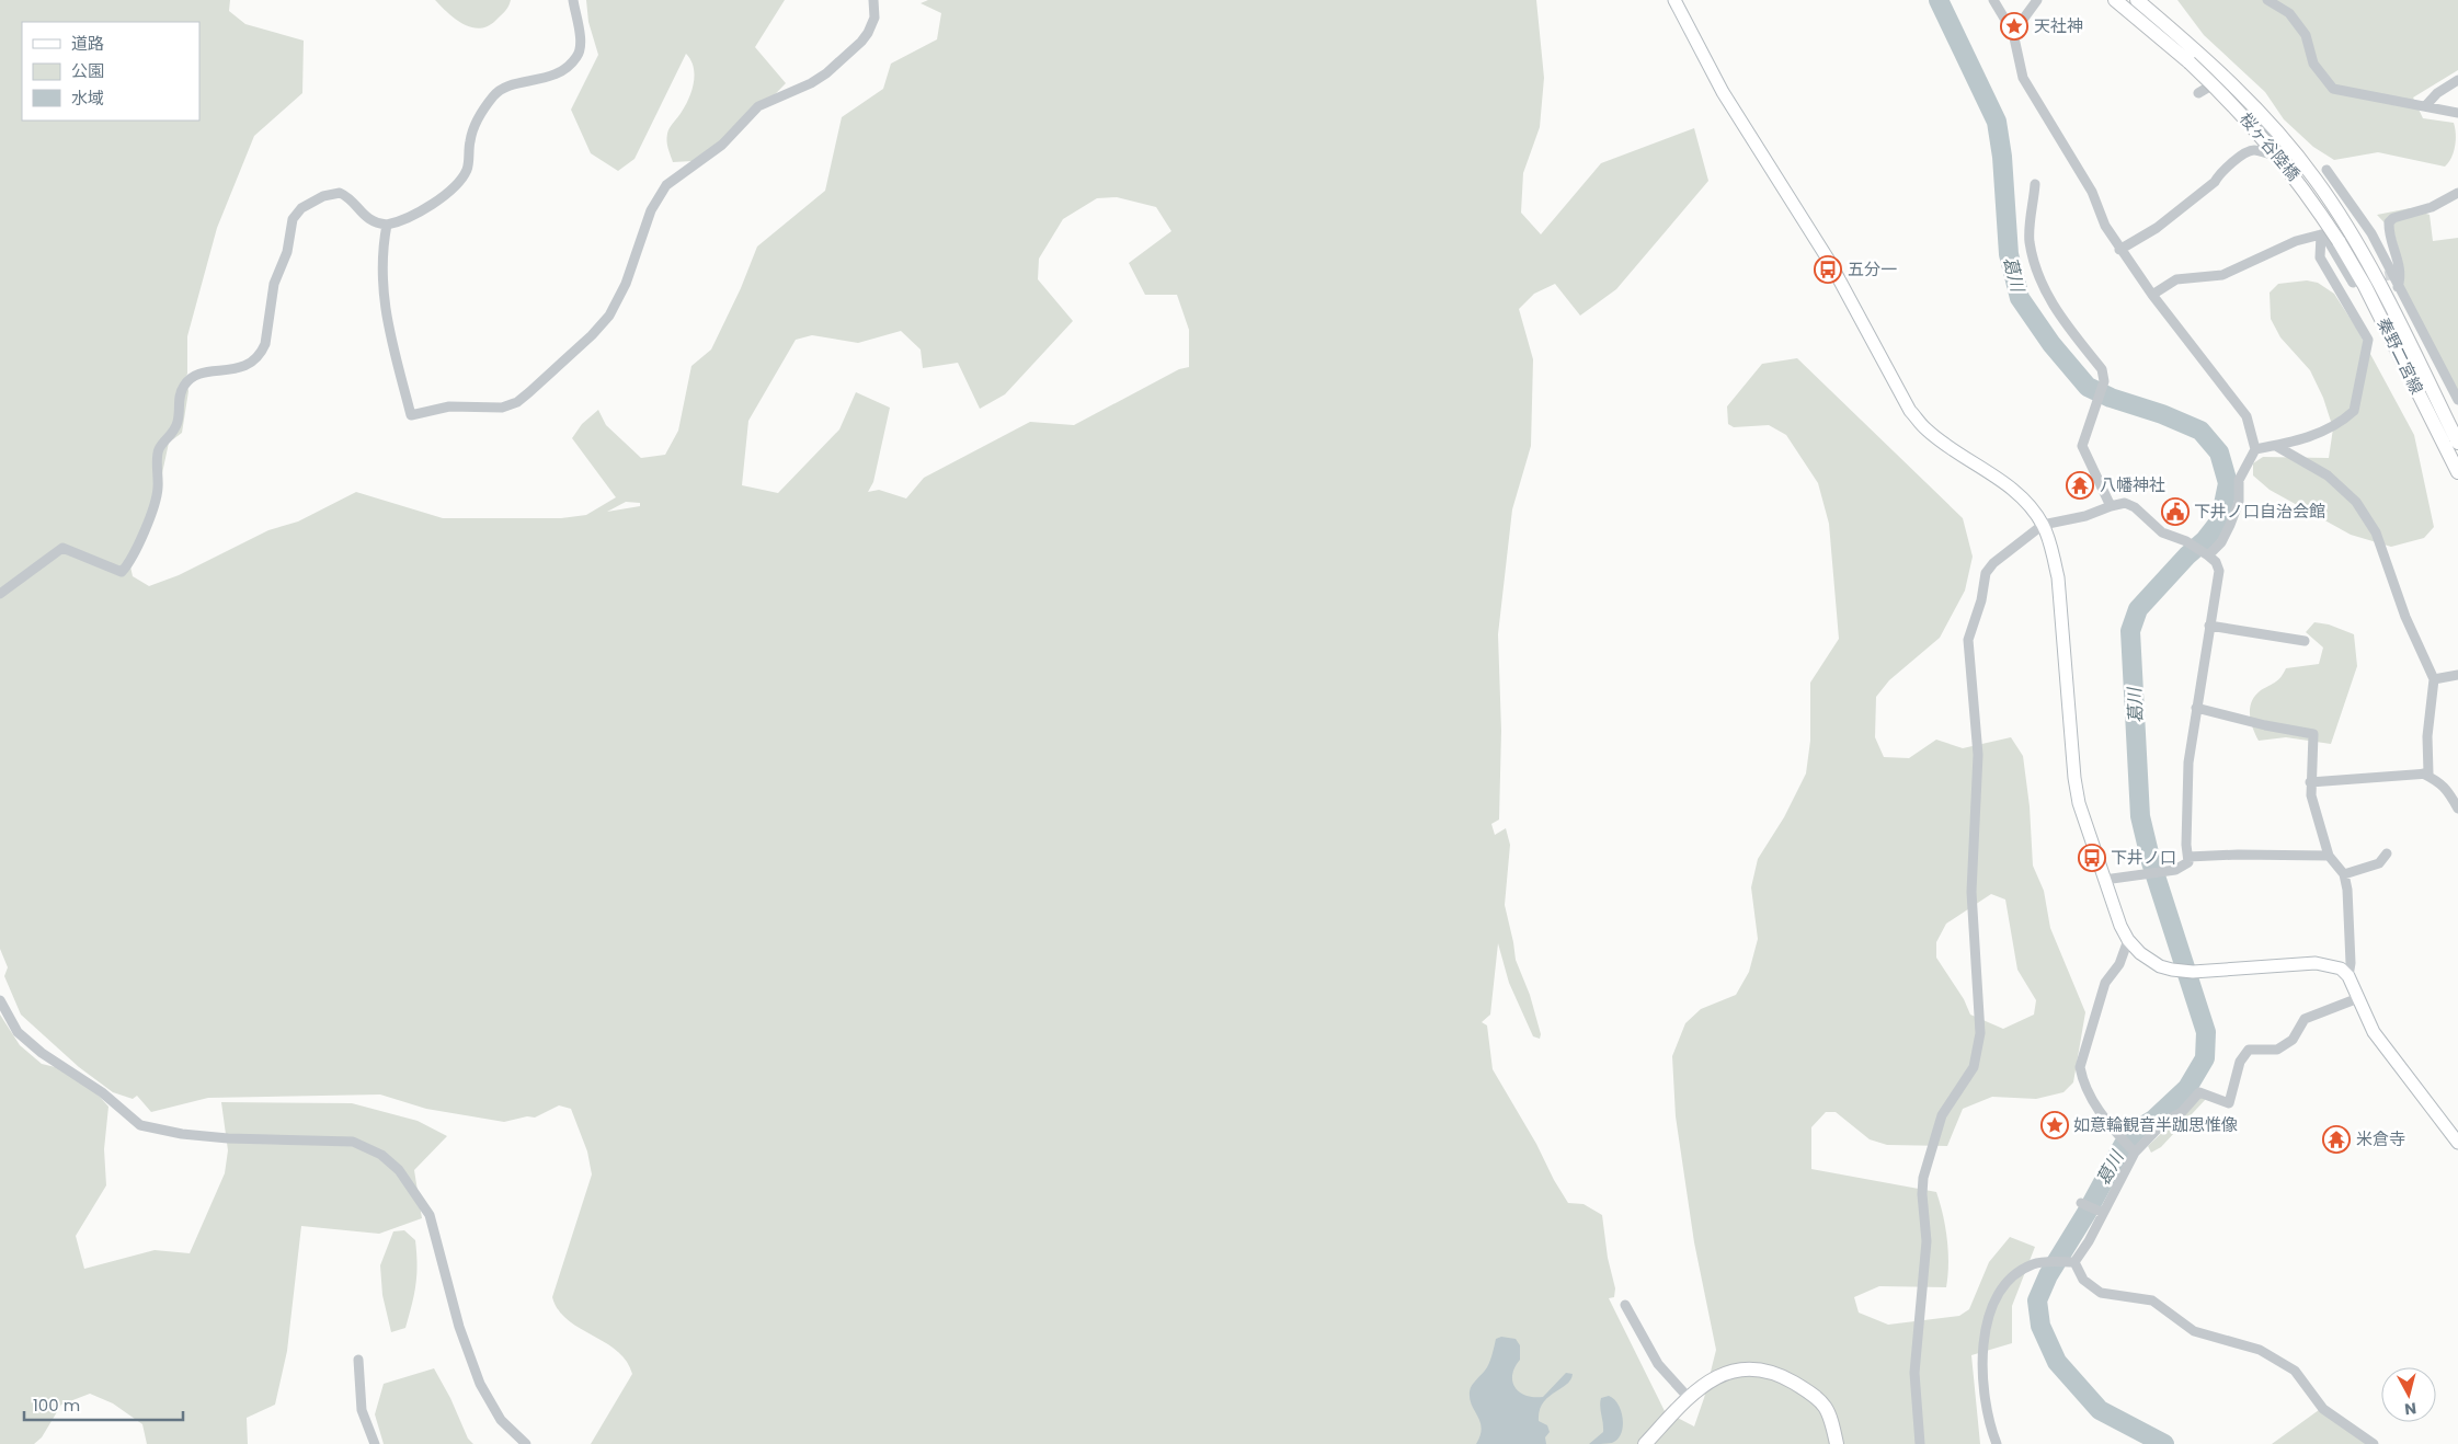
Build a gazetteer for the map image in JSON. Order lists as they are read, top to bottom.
{
  "streets": {
    "main road": ["桜ヶ谷陸橋", "秦野二宮線"]
  },
  "crossings": [
    ["桜ヶ谷陸橋", "秦野二宮線"]
  ],
  "water": ["葛川"],
  "places": {
    "place": ["天社神", "如意輪観音半跏思惟像"],
    "bus stop": ["五分一", "下井ノ口"],
    "temple": ["八幡神社", "米倉寺"],
    "public building": ["下井ノ口自治会館"]
  },
  "legend": ["道路", "公園", "水域"],
  "scale_bar": "100 m",
  "north": "bottom"
}
